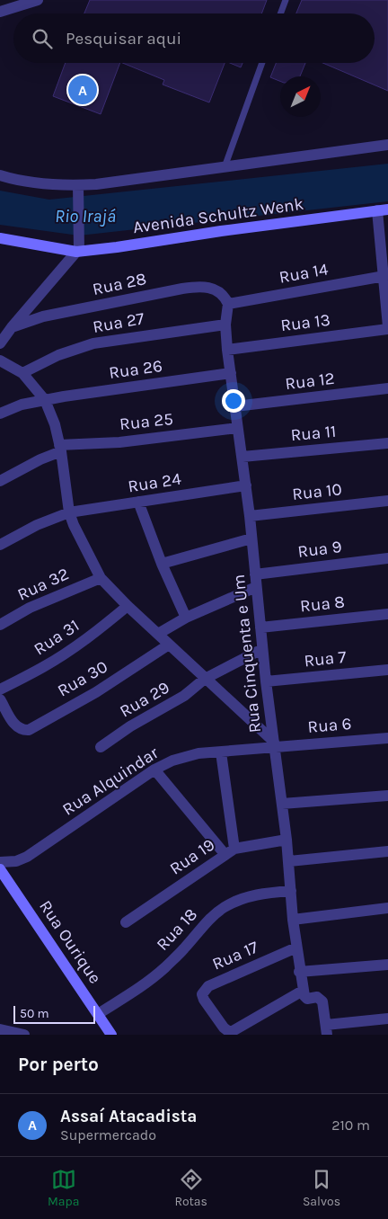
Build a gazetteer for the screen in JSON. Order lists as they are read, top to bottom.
{
  "streets": {
    "street": [
      "Avenida Schultz Wenk",
      "Rua 14",
      "Rua 28",
      "Rua 27",
      "Rua 13",
      "Rua 26",
      "Rua 12",
      "Rua 25",
      "Rua 11",
      "Rua 24",
      "Rua 10",
      "Rua 9",
      "Rua 32",
      "Rua 8",
      "Rua 31",
      "Rua Cinquenta e Um",
      "Rua 7",
      "Rua 30",
      "Rua 29",
      "Rua 6",
      "Rua Alquindar",
      "Rua 19",
      "Rua 18",
      "Rua Ourique",
      "Rua 17"
    ]
  },
  "crossings": [
    ["Rua 14", "Rua 28"],
    ["Rua 14", "Rua Cinquenta e Um"],
    ["Rua 28", "Rua Cinquenta e Um"],
    ["Rua 27", "Rua Cinquenta e Um"],
    ["Rua 13", "Rua Cinquenta e Um"],
    ["Rua 26", "Rua Cinquenta e Um"],
    ["Rua 12", "Rua Cinquenta e Um"],
    ["Rua 25", "Rua Cinquenta e Um"],
    ["Rua 11", "Rua Cinquenta e Um"],
    ["Rua 24", "Rua Cinquenta e Um"],
    ["Rua 10", "Rua Cinquenta e Um"],
    ["Rua 9", "Rua Cinquenta e Um"],
    ["Rua 8", "Rua Cinquenta e Um"],
    ["Rua Cinquenta e Um", "Rua 7"],
    ["Rua Cinquenta e Um", "Rua 29"],
    ["Rua Cinquenta e Um", "Rua 6"],
    ["Rua Cinquenta e Um", "Rua Alquindar"],
    ["Rua Cinquenta e Um", "Rua 19"],
    ["Rua Cinquenta e Um", "Rua 18"],
    ["Rua Cinquenta e Um", "Rua 17"],
    ["Rua 6", "Rua Alquindar"],
    ["Rua 18", "Rua Ourique"]
  ],
  "water": ["Rio Irajá"],
  "scale_bar": "50 m",
  "north": "top right",
  "page": {
    "search": "Pesquisar aqui",
    "pins": "A",
    "scale": "50 m",
    "heading": "Por perto",
    "list": [
      {
        "mark": "A",
        "name": "Assaí Atacadista",
        "note": "Supermercado",
        "value": "210 m"
      }
    ],
    "nav": ["Mapa", "Rotas", "Salvos"]
  }
}
